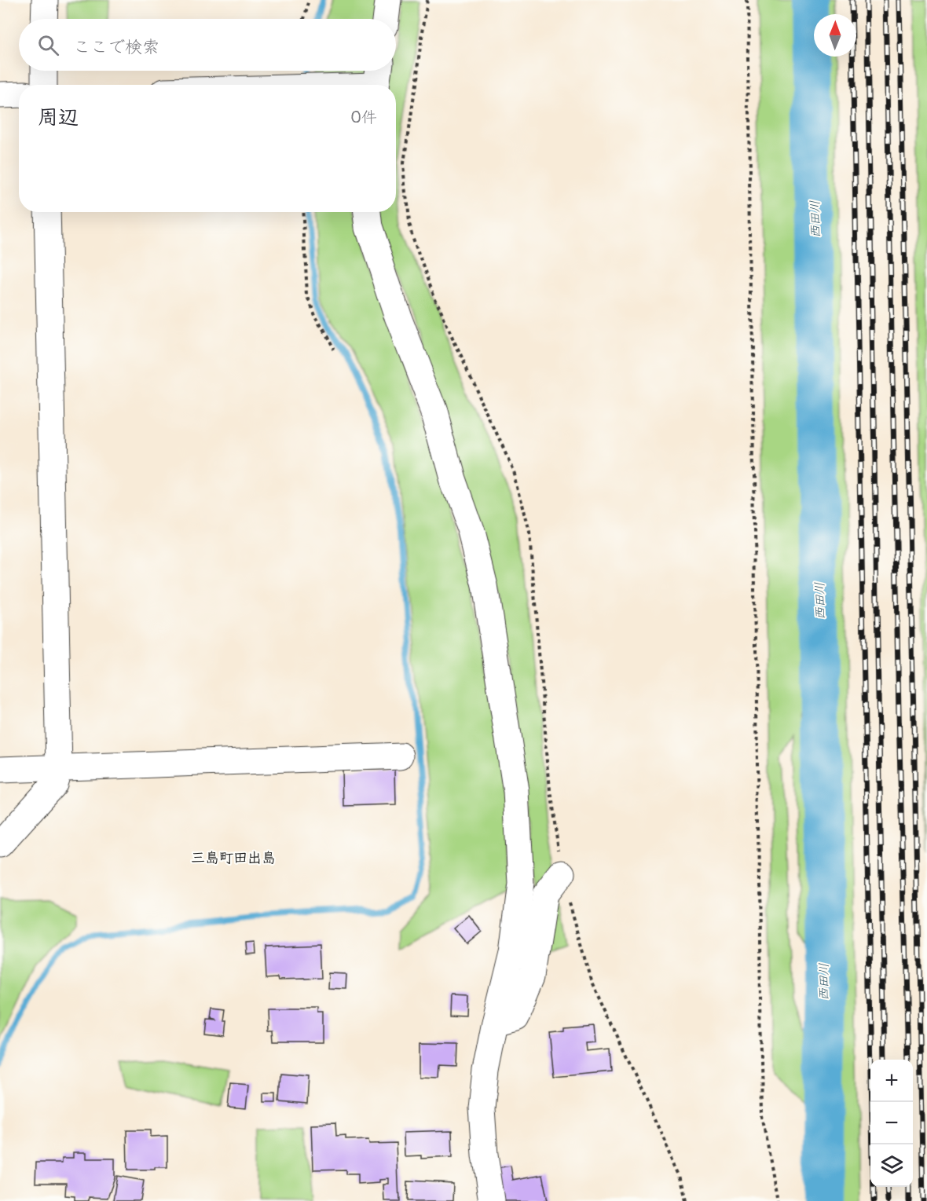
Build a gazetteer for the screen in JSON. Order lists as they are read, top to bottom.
{
  "districts": ["三島町田出島"],
  "water": ["西田川"],
  "north": "top",
  "page": {
    "search": "ここで検索",
    "heading": ["周辺", "0件"],
    "map_buttons": ["+", "−"]
  }
}
